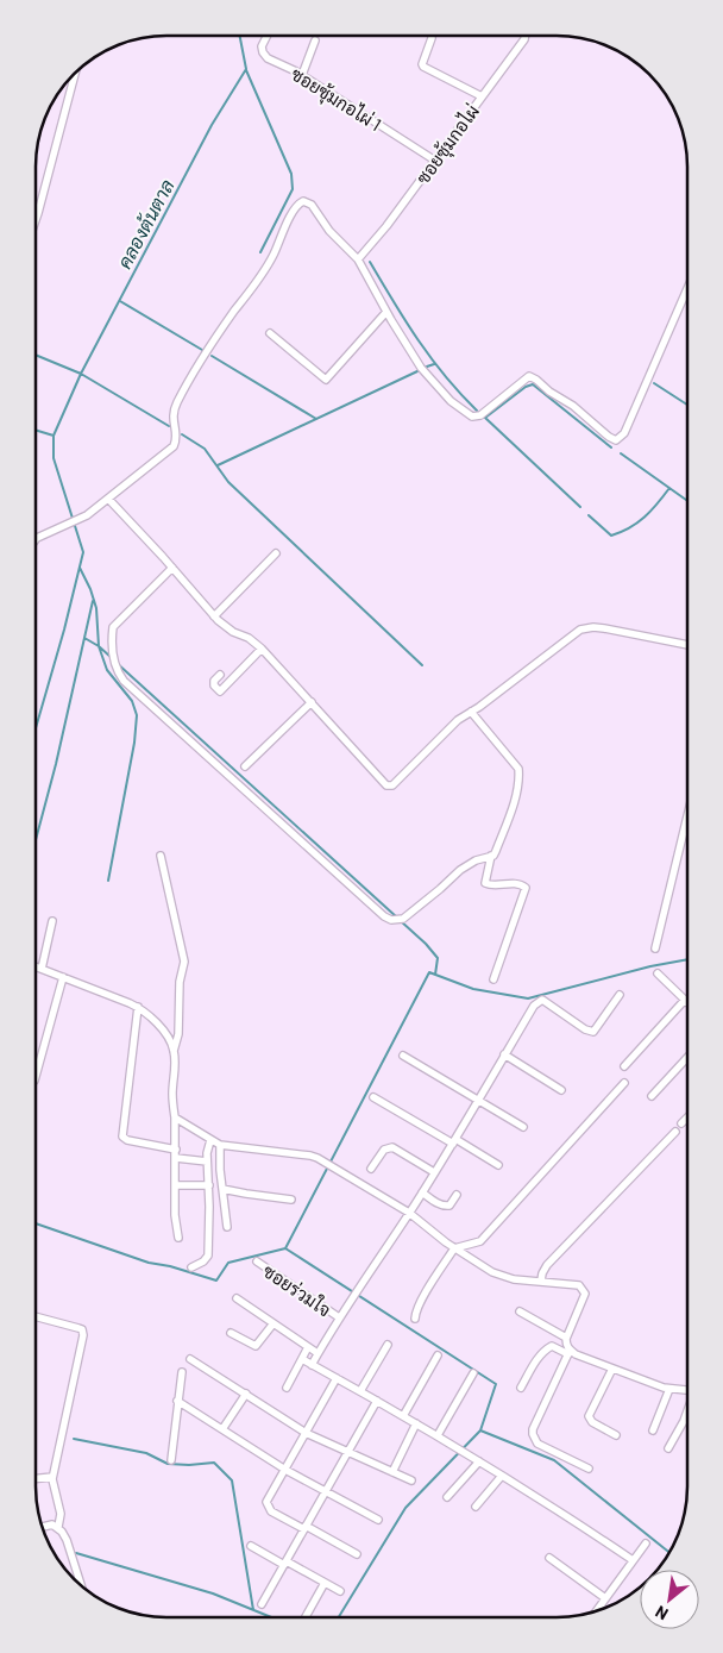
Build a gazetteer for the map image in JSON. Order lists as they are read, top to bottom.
{
  "streets": {
    "street": ["ซอยซุ้มกอไผ่ 1", "ซอยซุ้มกอไผ่", "ซอยร่วมใจ"]
  },
  "crossings": [
    ["ซอยซุ้มกอไผ่ 1", "ซอยซุ้มกอไผ่"]
  ],
  "water": ["คลองต้นตาล"],
  "north": "bottom left"
}
